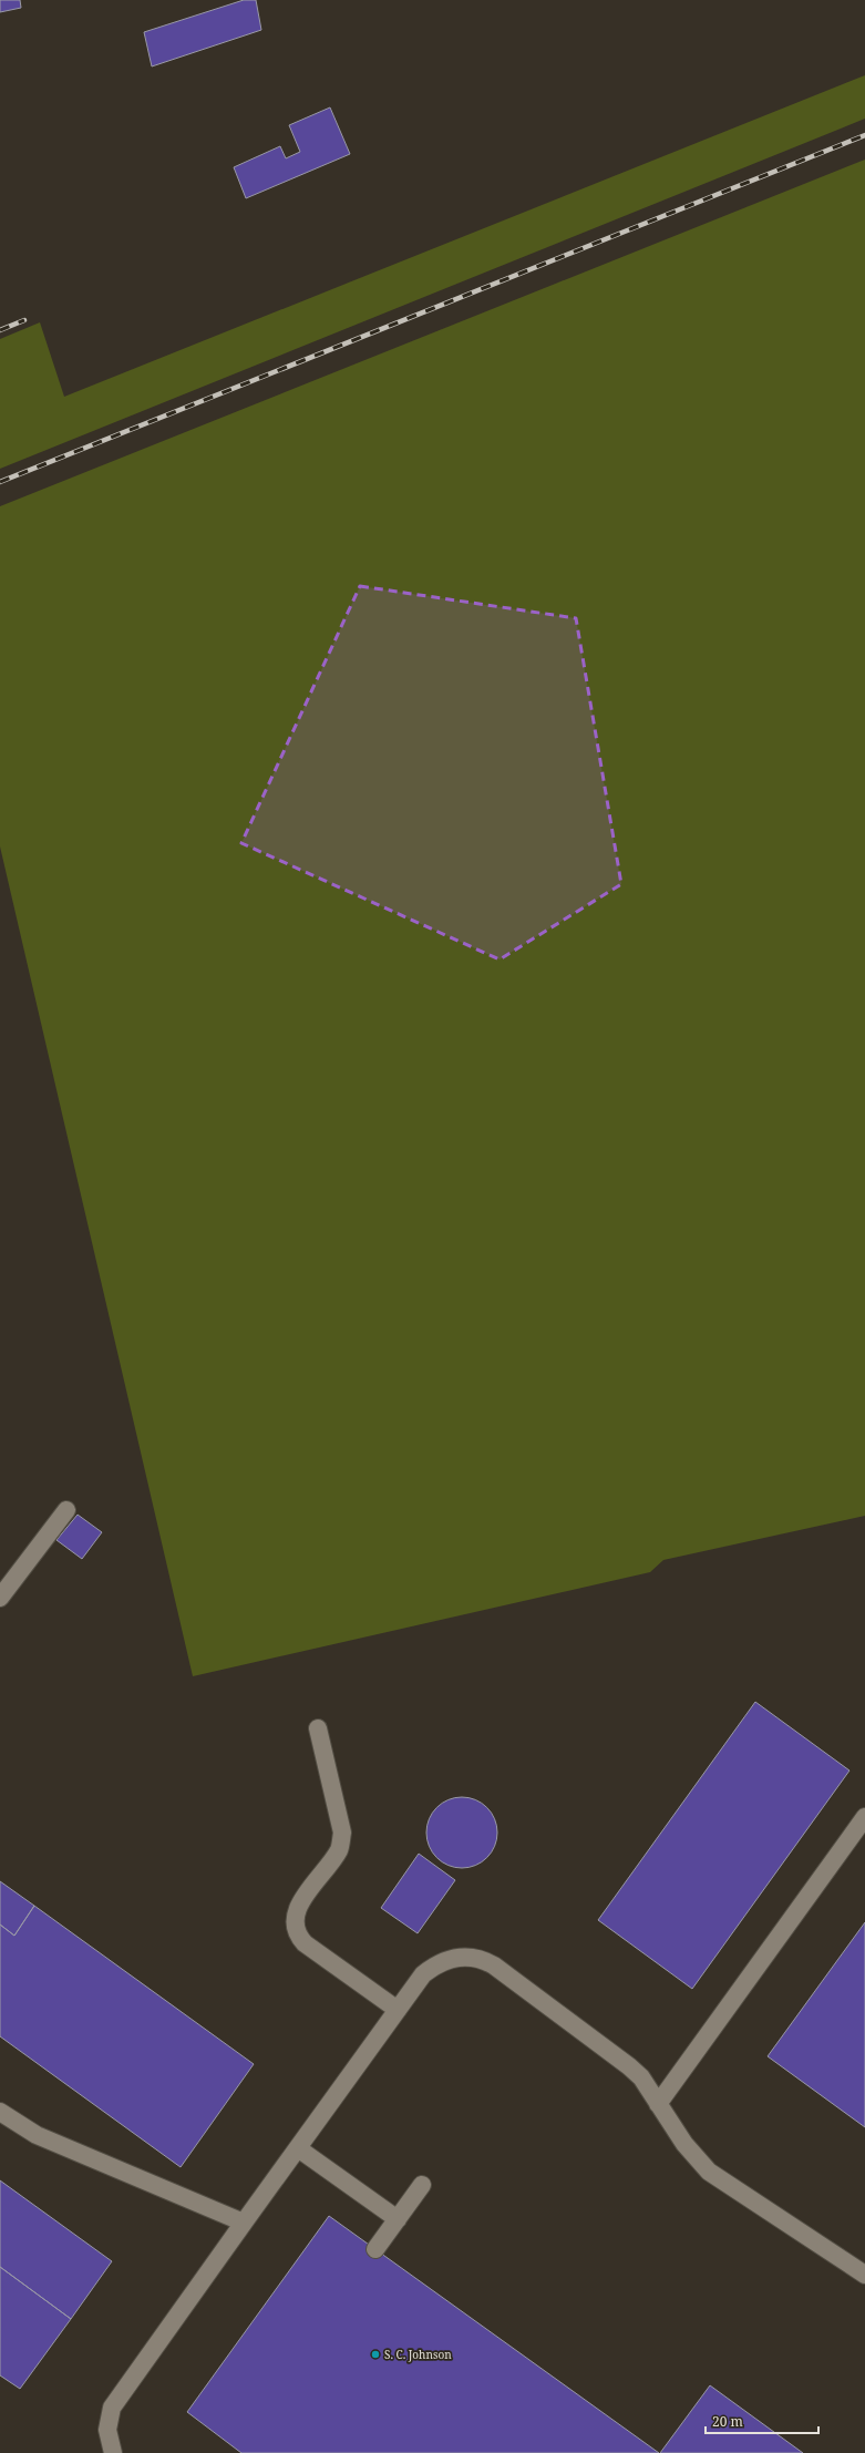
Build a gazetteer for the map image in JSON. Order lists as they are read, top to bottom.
{
  "places": ["S. C. Johnson"],
  "scale_bar": "20 m"
}
